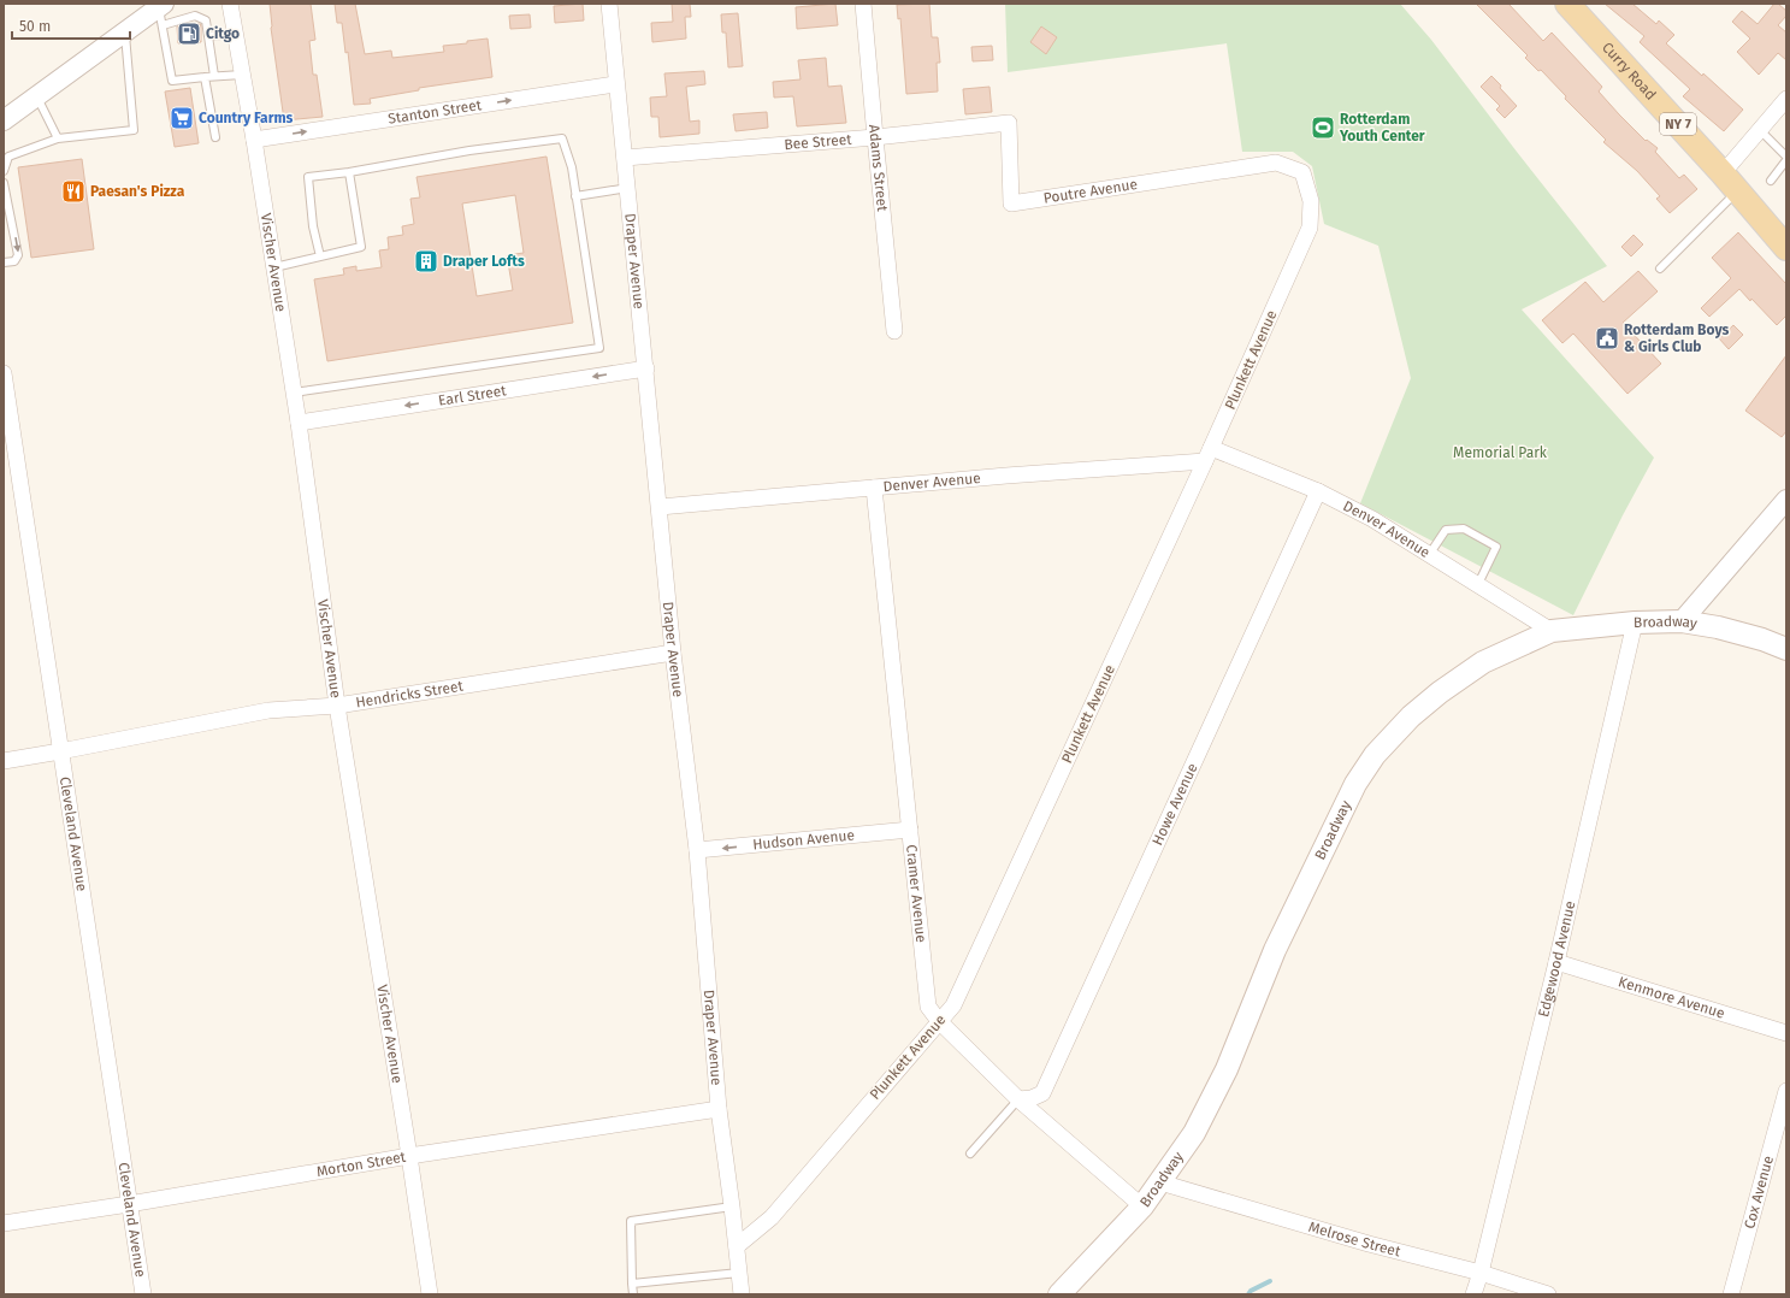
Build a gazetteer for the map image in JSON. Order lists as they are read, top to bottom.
{
  "streets": {
    "main road": ["Curry Road", "NY 7", "Broadway"],
    "street": [
      "Stanton Street",
      "Bee Street",
      "Adams Street",
      "Poutre Avenue",
      "Draper Avenue",
      "Vischer Avenue",
      "Plunkett Avenue",
      "Earl Street",
      "Denver Avenue",
      "Hendricks Street",
      "Howe Avenue",
      "Cleveland Avenue",
      "Hudson Avenue",
      "Cramer Avenue",
      "Edgewood Avenue",
      "Kenmore Avenue",
      "Morton Street",
      "Cox Avenue",
      "Melrose Street"
    ]
  },
  "crossings": [
    ["Stanton Street", "Draper Avenue"],
    ["Stanton Street", "Vischer Avenue"],
    ["Bee Street", "Adams Street"],
    ["Bee Street", "Poutre Avenue"],
    ["Bee Street", "Draper Avenue"],
    ["Poutre Avenue", "Plunkett Avenue"],
    ["Draper Avenue", "Plunkett Avenue"],
    ["Draper Avenue", "Earl Street"],
    ["Draper Avenue", "Denver Avenue"],
    ["Draper Avenue", "Hendricks Street"],
    ["Draper Avenue", "Hudson Avenue"],
    ["Draper Avenue", "Morton Street"],
    ["Vischer Avenue", "Earl Street"],
    ["Vischer Avenue", "Hendricks Street"],
    ["Vischer Avenue", "Morton Street"],
    ["Plunkett Avenue", "Denver Avenue"],
    ["Plunkett Avenue", "Cramer Avenue"],
    ["Denver Avenue", "Broadway"],
    ["Denver Avenue", "Howe Avenue"],
    ["Denver Avenue", "Cramer Avenue"],
    ["Broadway", "Cramer Avenue"],
    ["Broadway", "Edgewood Avenue"],
    ["Broadway", "Melrose Street"],
    ["Hendricks Street", "Cleveland Avenue"],
    ["Howe Avenue", "Cramer Avenue"],
    ["Cleveland Avenue", "Morton Street"],
    ["Hudson Avenue", "Cramer Avenue"],
    ["Edgewood Avenue", "Kenmore Avenue"],
    ["Edgewood Avenue", "Melrose Street"]
  ],
  "one_way": ["Stanton Street", "Earl Street", "Hudson Avenue"],
  "parks": ["Memorial Park"],
  "places": {
    "fuel station": ["Citgo"],
    "supermarket": ["Country Farms"],
    "sports": ["Rotterdam Youth Center"],
    "restaurant": ["Paesan's Pizza"],
    "building": ["Draper Lofts"],
    "public building": ["Rotterdam Boys & Girls Club"]
  },
  "scale_bar": "50 m"
}
